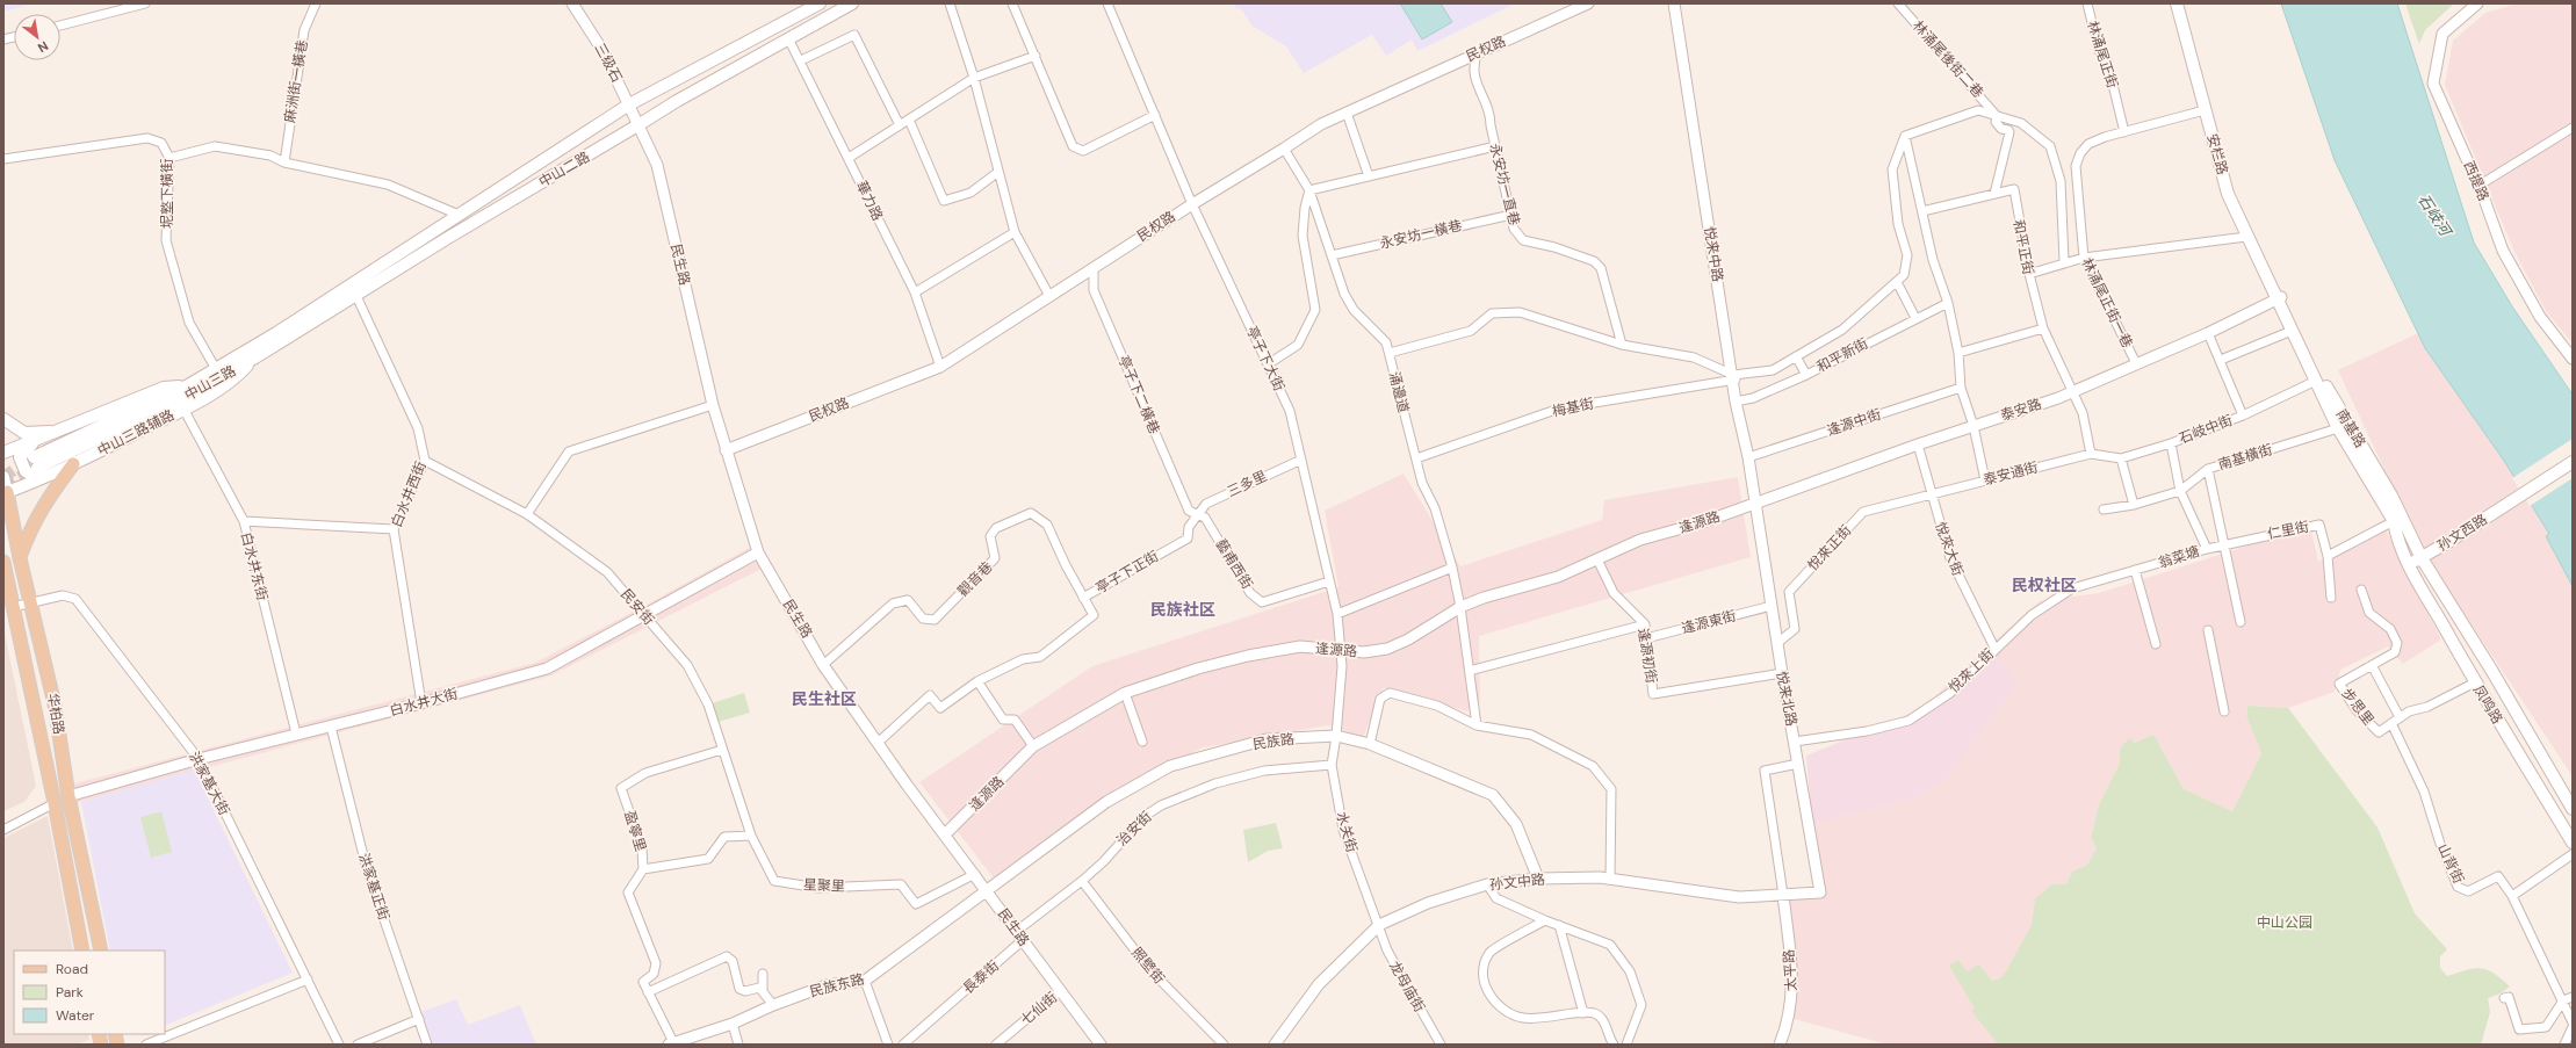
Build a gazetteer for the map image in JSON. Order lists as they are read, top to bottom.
{
  "streets": {
    "main road": [
      "安栏路",
      "中山二路",
      "中山三路",
      "南基路",
      "中山三路辅路",
      "孙文西路",
      "凤鸣路",
      "华柏路"
    ],
    "street": [
      "民权路",
      "林涌尾正街",
      "林涌尾後街二巷",
      "三级石",
      "麻洲街一橫巷",
      "西提路",
      "永安坊一直巷",
      "坭墪下橫街",
      "華力路",
      "永安坊一橫巷",
      "和平正街",
      "悦来中路",
      "民生路",
      "林涌尾正街一巷",
      "和平新街",
      "亭子下大街",
      "涌邊道",
      "亭子下二橫巷",
      "梅基街",
      "泰安路",
      "逢源中街",
      "石岐中街",
      "南基橫街",
      "泰安通街",
      "三多里",
      "白水井西街",
      "逢源路",
      "仁里街",
      "悅來正街",
      "悅來大街",
      "翁菜塘",
      "藝甫西街",
      "白水井东街",
      "亭子下正街",
      "觀音巷",
      "民安街",
      "逢源東街",
      "逢源初街",
      "悅來上街",
      "悦来北路",
      "白水井大街",
      "步思里",
      "民族路",
      "洪家基大街",
      "治安街",
      "盈寧里",
      "水关街",
      "山背街",
      "孙文中路",
      "星聚里",
      "洪家基正街",
      "照壁街",
      "太平路",
      "長泰街",
      "民族东路",
      "龙母庙街",
      "七仙街"
    ]
  },
  "crossings": [
    ["民权路", "永安坊一直巷"],
    ["民权路", "華力路"],
    ["民权路", "民生路"],
    ["民权路", "亭子下大街"],
    ["民权路", "涌邊道"],
    ["民权路", "亭子下二橫巷"],
    ["林涌尾正街", "林涌尾正街一巷"],
    ["林涌尾後街二巷", "和平正街"],
    ["三级石", "中山二路"],
    ["三级石", "民生路"],
    ["安栏路", "林涌尾正街一巷"],
    ["安栏路", "泰安路"],
    ["安栏路", "南基路"],
    ["中山二路", "華力路"],
    ["中山二路", "民生路"],
    ["中山二路", "中山三路"],
    ["中山二路", "白水井西街"],
    ["永安坊一直巷", "永安坊一橫巷"],
    ["坭墪下橫街", "中山三路"],
    ["永安坊一橫巷", "涌邊道"],
    ["和平正街", "泰安路"],
    ["和平正街", "石岐中街"],
    ["和平正街", "泰安通街"],
    ["悦来中路", "和平新街"],
    ["悦来中路", "梅基街"],
    ["悦来中路", "泰安路"],
    ["悦来中路", "逢源中街"],
    ["悦来中路", "逢源路"],
    ["悦来中路", "悦来北路"],
    ["民生路", "逢源路"],
    ["民生路", "亭子下正街"],
    ["民生路", "觀音巷"],
    ["民生路", "白水井大街"],
    ["民生路", "民族路"],
    ["民生路", "治安街"],
    ["民生路", "星聚里"],
    ["民生路", "長泰街"],
    ["民生路", "民族东路"],
    ["民生路", "七仙街"],
    ["林涌尾正街一巷", "泰安路"],
    ["亭子下大街", "三多里"],
    ["亭子下大街", "逢源路"],
    ["亭子下大街", "藝甫西街"],
    ["亭子下大街", "民族路"],
    ["亭子下大街", "水关街"],
    ["中山三路", "中山三路辅路"],
    ["涌邊道", "梅基街"],
    ["涌邊道", "逢源路"],
    ["亭子下二橫巷", "三多里"],
    ["亭子下二橫巷", "藝甫西街"],
    ["亭子下二橫巷", "亭子下正街"],
    ["泰安路", "南基路"],
    ["泰安路", "逢源路"],
    ["泰安路", "悅來大街"],
    ["泰安路", "悦来北路"],
    ["南基路", "石岐中街"],
    ["南基路", "南基橫街"],
    ["南基路", "孙文西路"],
    ["南基路", "凤鸣路"],
    ["石岐中街", "泰安通街"],
    ["中山三路辅路", "白水井东街"],
    ["中山三路辅路", "华柏路"],
    ["泰安通街", "悅來正街"],
    ["泰安通街", "悅來大街"],
    ["三多里", "藝甫西街"],
    ["三多里", "亭子下正街"],
    ["白水井西街", "民安街"],
    ["白水井西街", "白水井大街"],
    ["逢源路", "逢源初街"],
    ["逢源路", "悦来北路"],
    ["仁里街", "翁菜塘"],
    ["孙文西路", "凤鸣路"],
    ["悅來正街", "悅來大街"],
    ["悅來正街", "悦来北路"],
    ["悅來大街", "悅來上街"],
    ["翁菜塘", "悅來上街"],
    ["藝甫西街", "亭子下正街"],
    ["白水井东街", "白水井大街"],
    ["亭子下正街", "觀音巷"],
    ["民安街", "白水井大街"],
    ["民安街", "盈寧里"],
    ["民安街", "星聚里"],
    ["逢源東街", "逢源初街"],
    ["逢源東街", "悦来北路"],
    ["逢源初街", "悦来北路"],
    ["悅來上街", "悦来北路"],
    ["悦来北路", "孙文中路"],
    ["白水井大街", "华柏路"],
    ["白水井大街", "洪家基大街"],
    ["白水井大街", "洪家基正街"],
    ["凤鸣路", "步思里"],
    ["步思里", "山背街"],
    ["华柏路", "洪家基大街"],
    ["民族路", "水关街"],
    ["民族路", "孙文中路"],
    ["民族路", "民族东路"],
    ["治安街", "水关街"],
    ["治安街", "照壁街"],
    ["水关街", "孙文中路"],
    ["水关街", "龙母庙街"],
    ["孙文中路", "太平路"],
    ["孙文中路", "龙母庙街"]
  ],
  "districts": ["民权社区", "民族社区", "民生社区"],
  "water": ["石岐河"],
  "parks": ["中山公园"],
  "legend": ["Road", "Park", "Water"],
  "north": "bottom right"
}
